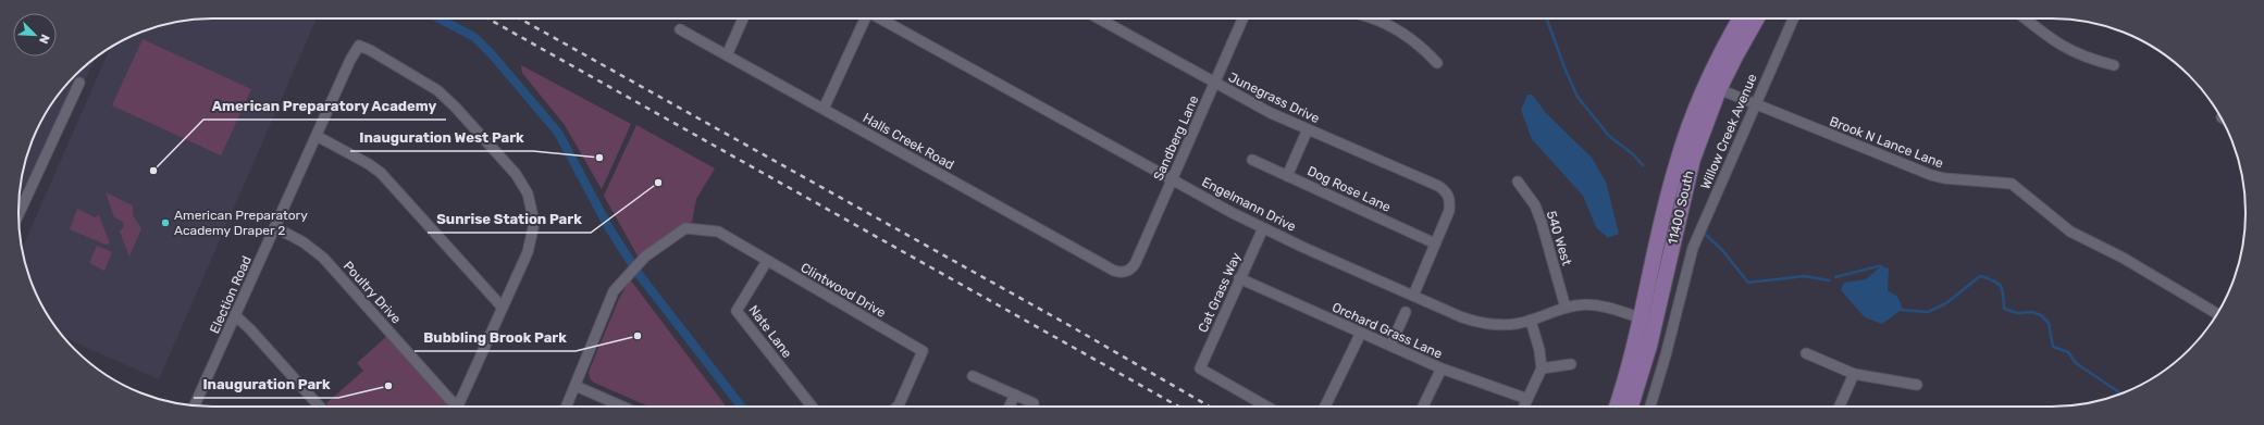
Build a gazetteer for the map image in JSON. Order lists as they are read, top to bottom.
{
  "streets": {
    "main road": ["11400 South"],
    "street": [
      "Junegrass Drive",
      "Willow Creek Avenue",
      "Sandberg Lane",
      "Halls Creek Road",
      "Brook N Lance Lane",
      "Dog Rose Lane",
      "Engelmann Drive",
      "540 West",
      "Clintwood Drive",
      "Poultry Drive",
      "Cat Grass Way",
      "Election Road",
      "Orchard Grass Lane",
      "Nate Lane"
    ]
  },
  "crossings": [
    ["Junegrass Drive", "Sandberg Lane"],
    ["Junegrass Drive", "Dog Rose Lane"],
    ["Willow Creek Avenue", "Brook N Lance Lane"],
    ["Sandberg Lane", "Halls Creek Road"],
    ["Sandberg Lane", "Engelmann Drive"],
    ["Brook N Lance Lane", "11400 South"],
    ["Engelmann Drive", "11400 South"],
    ["Engelmann Drive", "540 West"],
    ["Engelmann Drive", "Cat Grass Way"],
    ["Clintwood Drive", "Nate Lane"],
    ["Poultry Drive", "Election Road"],
    ["Cat Grass Way", "Orchard Grass Lane"]
  ],
  "places": [
    "Inauguration West Park",
    "American Preparatory Academy",
    "Sunrise Station Park",
    "American Preparatory Academy Draper 2",
    "Bubbling Brook Park",
    "Inauguration Park"
  ],
  "north": "bottom right"
}
